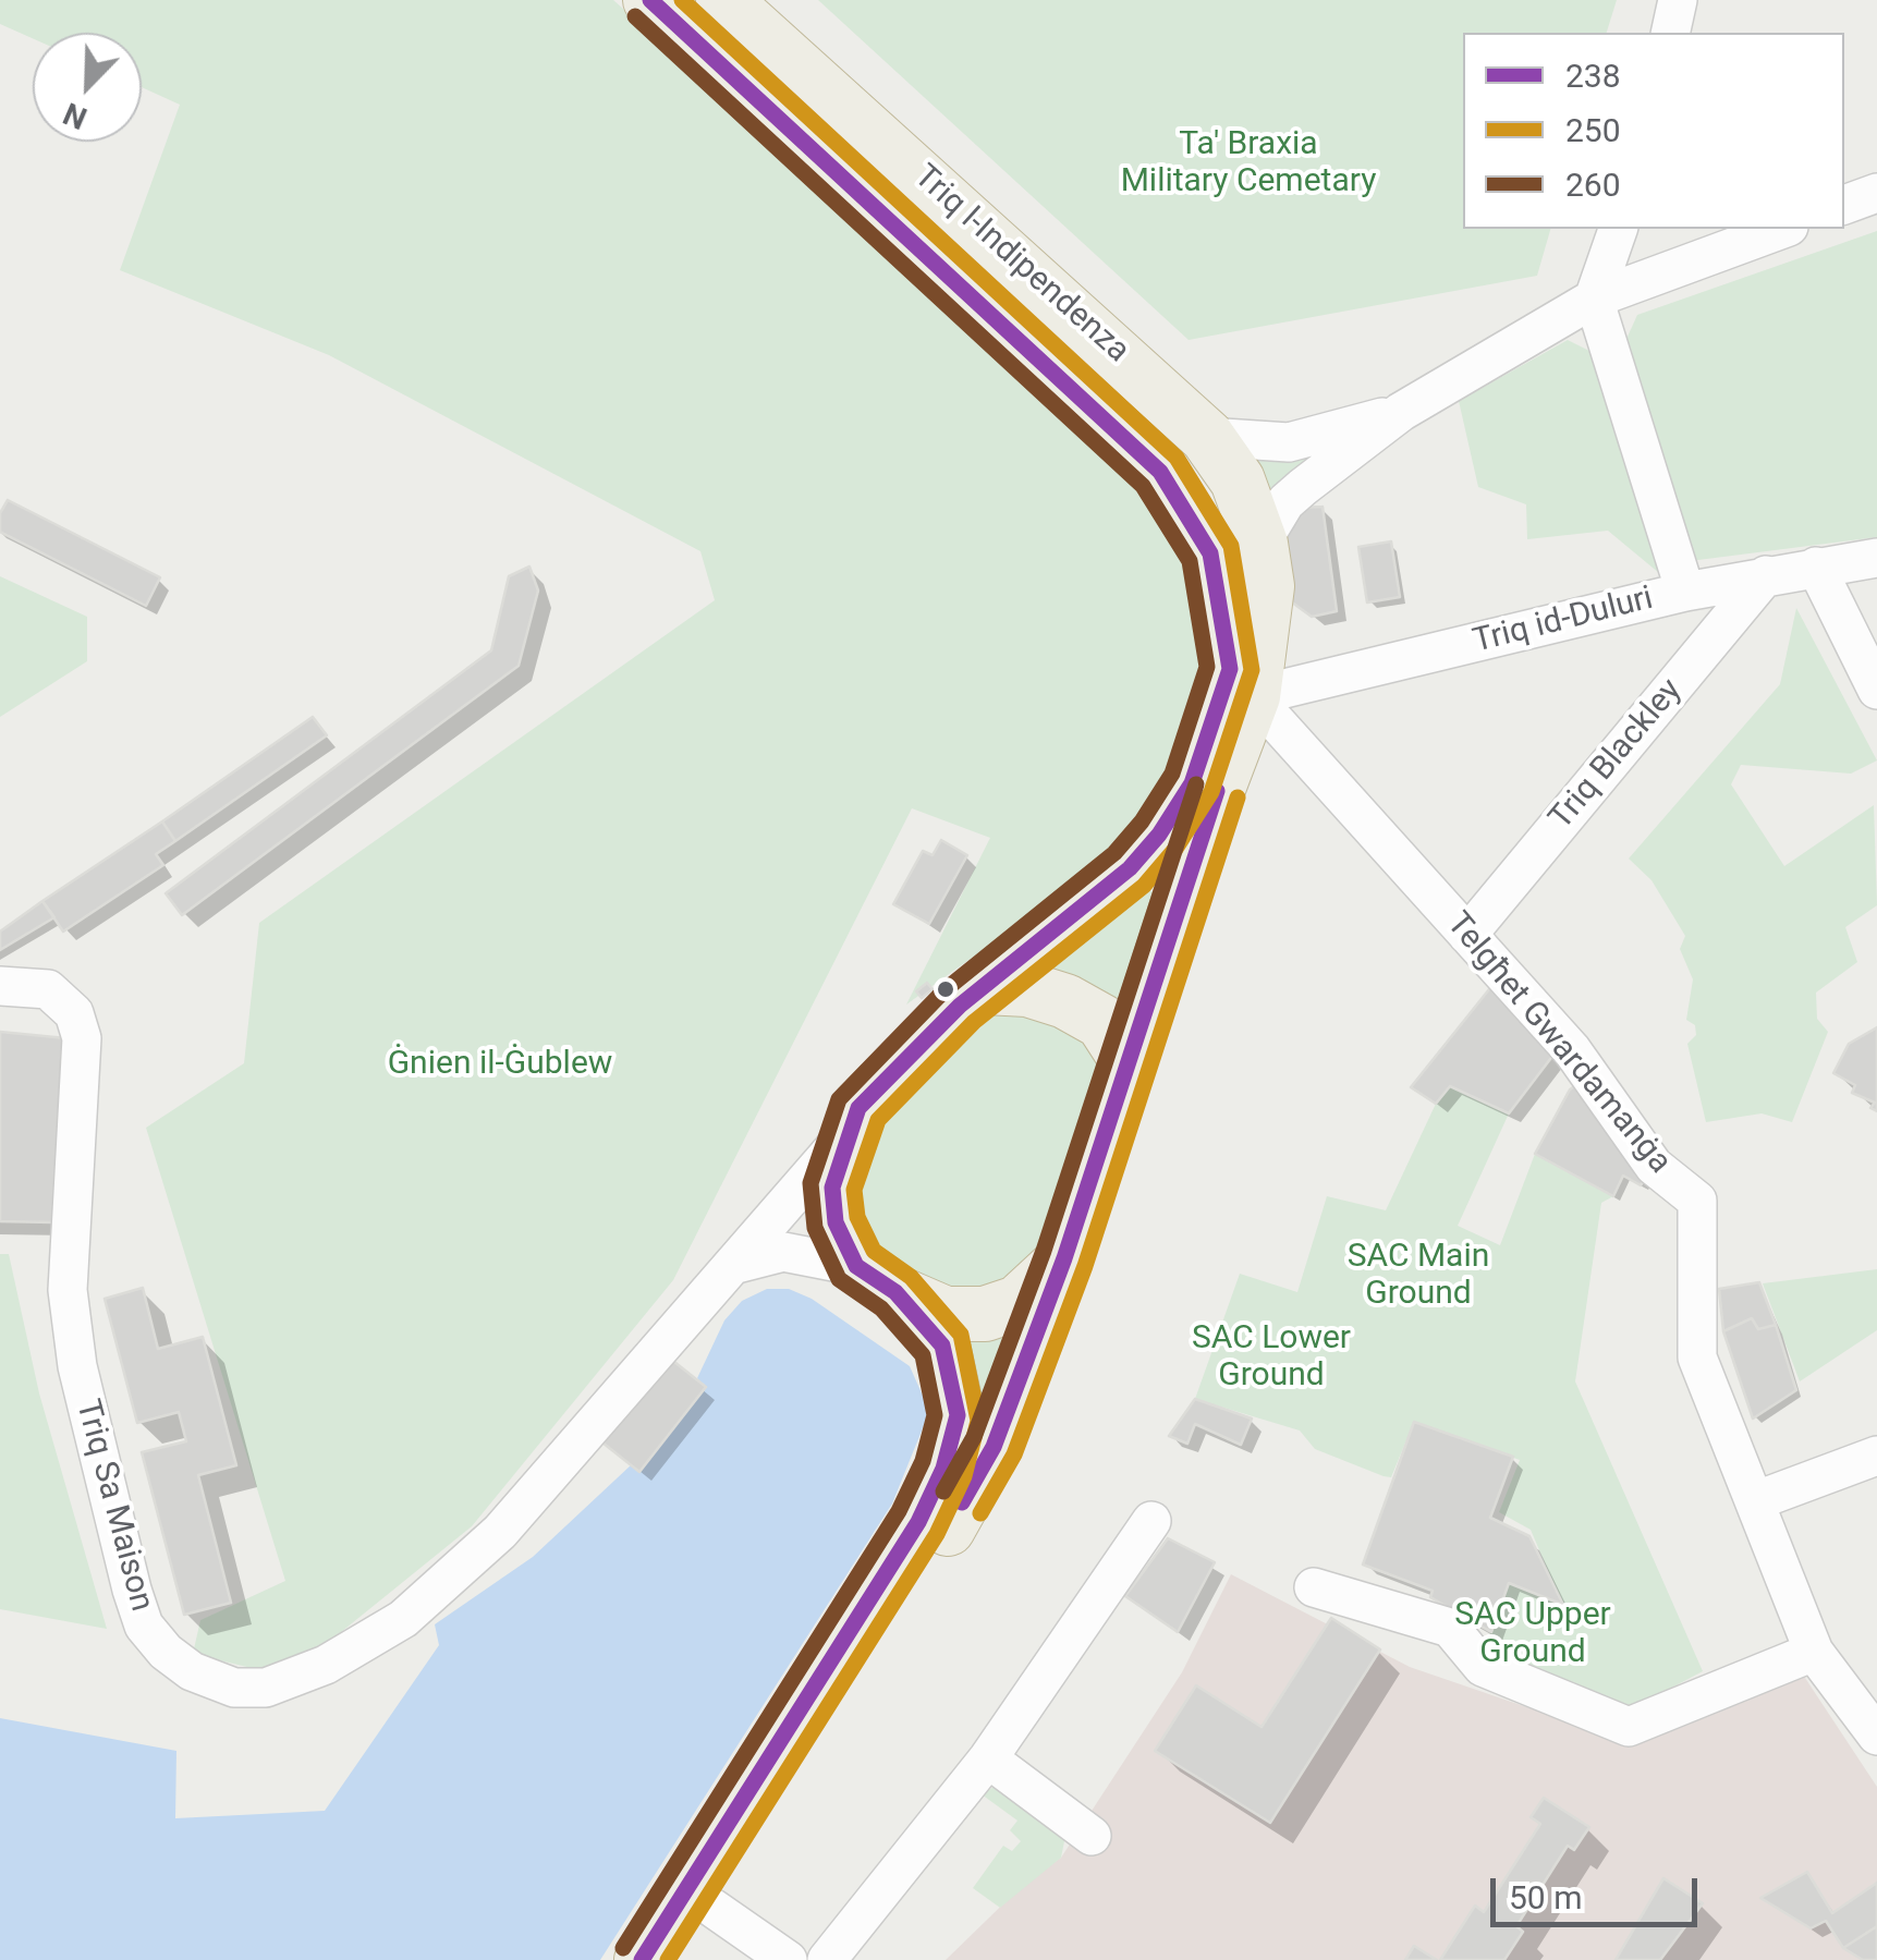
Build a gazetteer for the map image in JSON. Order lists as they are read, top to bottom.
{
  "streets": {
    "highway": ["Triq l-Indipendenza"],
    "street": [
      "Triq id-Duluri",
      "Triq Blackley",
      "Telgħet Gwardamanġa",
      "Triq Sa Maison"
    ]
  },
  "crossings": [
    ["Triq id-Duluri", "Triq Blackley"],
    ["Triq id-Duluri", "Telgħet Gwardamanġa"],
    ["Triq Blackley", "Telgħet Gwardamanġa"]
  ],
  "parks": [
    "Ta' Braxia Military Cemetary",
    "Ġnien il-Ġublew",
    "SAC Main Ground",
    "SAC Lower Ground",
    "SAC Upper Ground"
  ],
  "lines": ["transit line 238", "transit line 250", "transit line 260"],
  "legend": ["238", "250", "260"],
  "scale_bar": "50 m",
  "north": "bottom left"
}
